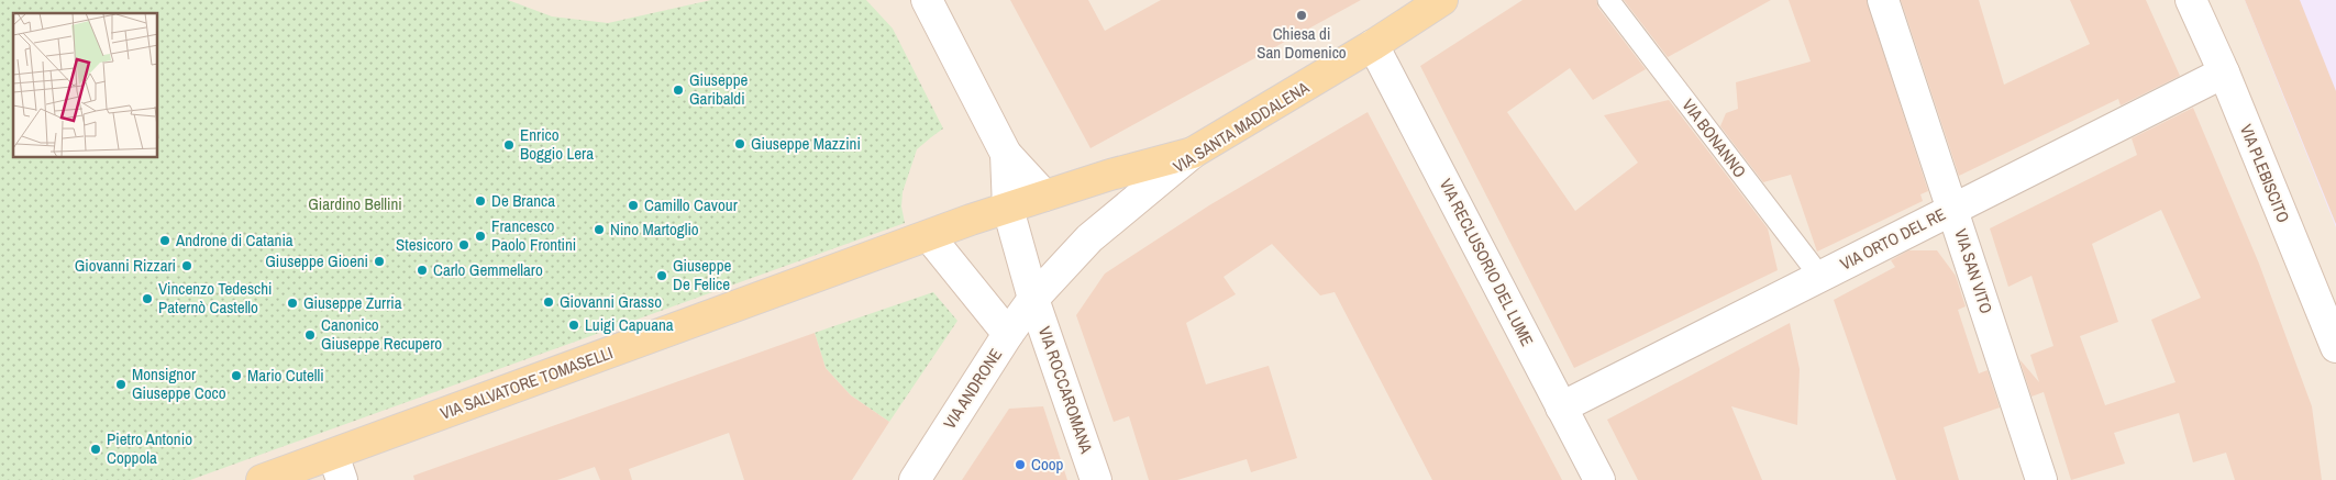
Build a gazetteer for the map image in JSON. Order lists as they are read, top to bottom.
{
  "streets": {
    "main road": ["VIA SANTA MADDALENA", "VIA SALVATORE TOMASELLI"],
    "street": [
      "VIA PLEBISCITO",
      "VIA ORTO DEL RE",
      "VIA RECLUSORIO DEL LUME",
      "VIA SAN VITO",
      "VIA ANDRONE",
      "VIA ROCCAROMANA"
    ],
    "lane": ["VIA BONANNO"]
  },
  "crossings": [
    ["VIA SANTA MADDALENA", "VIA RECLUSORIO DEL LUME"],
    ["VIA SANTA MADDALENA", "VIA SALVATORE TOMASELLI"],
    ["VIA SANTA MADDALENA", "VIA ANDRONE"],
    ["VIA SANTA MADDALENA", "VIA ROCCAROMANA"],
    ["VIA BONANNO", "VIA ORTO DEL RE"],
    ["VIA PLEBISCITO", "VIA ORTO DEL RE"],
    ["VIA ORTO DEL RE", "VIA RECLUSORIO DEL LUME"],
    ["VIA ORTO DEL RE", "VIA SAN VITO"],
    ["VIA SALVATORE TOMASELLI", "VIA ROCCAROMANA"],
    ["VIA ANDRONE", "VIA ROCCAROMANA"]
  ],
  "parks": ["Giardino Bellini"],
  "places": [
    "Chiesa di San Domenico",
    "Giuseppe Garibaldi",
    "Giuseppe Mazzini",
    "Enrico Boggio Lera",
    "De Branca",
    "Camillo Cavour",
    "Nino Martoglio",
    "Francesco Paolo Frontini",
    "Androne di Catania",
    "Stesicoro",
    "Giuseppe Gioeni",
    "Giovanni Rizzari",
    "Carlo Gemmellaro",
    "Giuseppe De Felice",
    "Vincenzo Tedeschi Paternò Castello",
    "Giovanni Grasso",
    "Giuseppe Zurria",
    "Luigi Capuana",
    "Canonico Giuseppe Recupero",
    "Mario Cutelli",
    "Monsignor Giuseppe Coco",
    "Pietro Antonio Coppola",
    "Coop"
  ]
}
